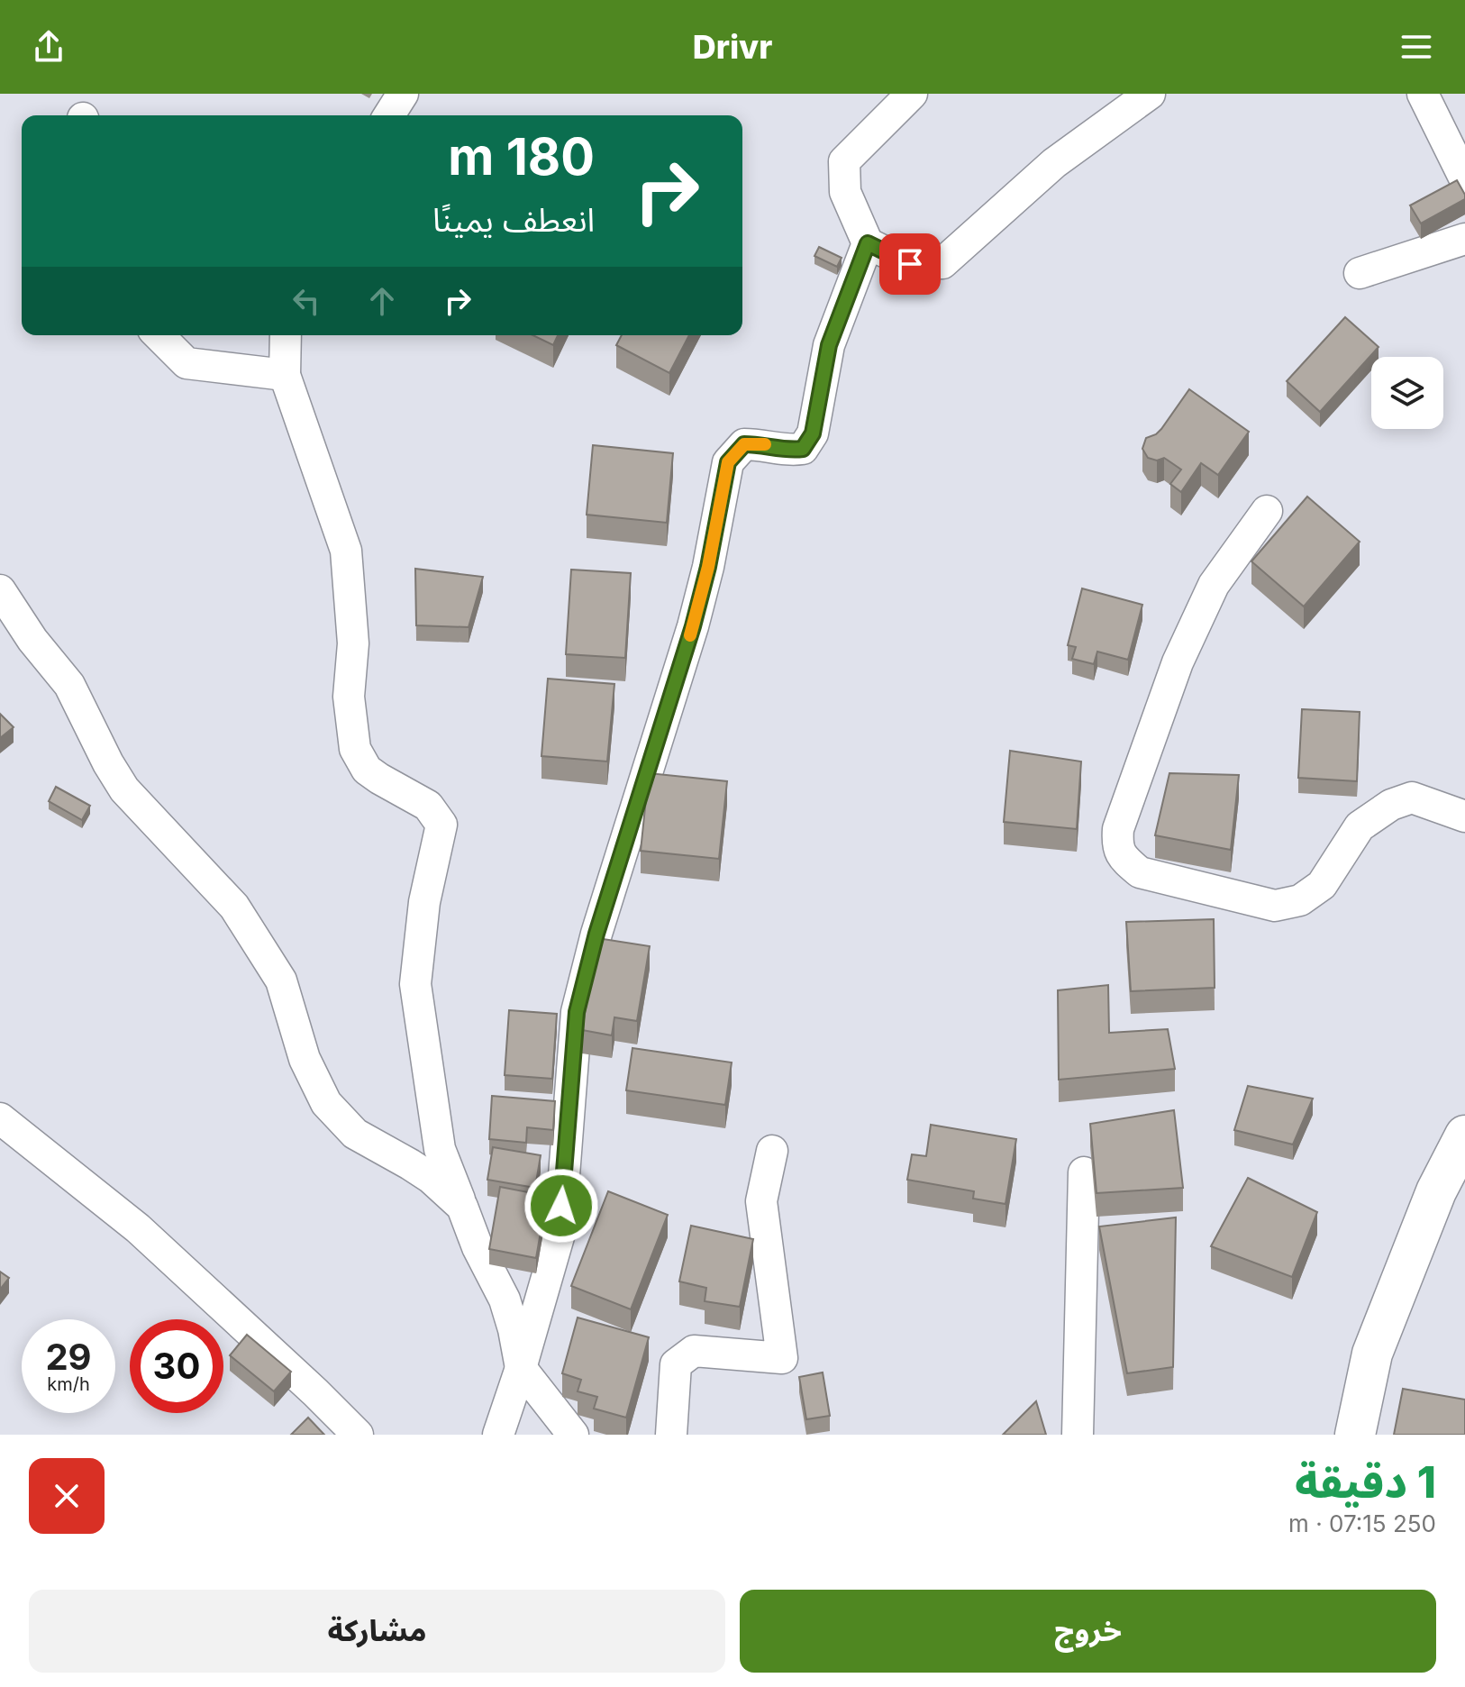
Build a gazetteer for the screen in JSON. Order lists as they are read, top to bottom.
{
  "page": {
    "header": "Drivr",
    "turn": ["180 m", "انعطف يمينًا"],
    "speed": "29 km/h",
    "limit": "30",
    "heading": ["1 دقيقة", "250 m · 07:15"],
    "buttons": ["خروج", "مشاركة"]
  }
}
